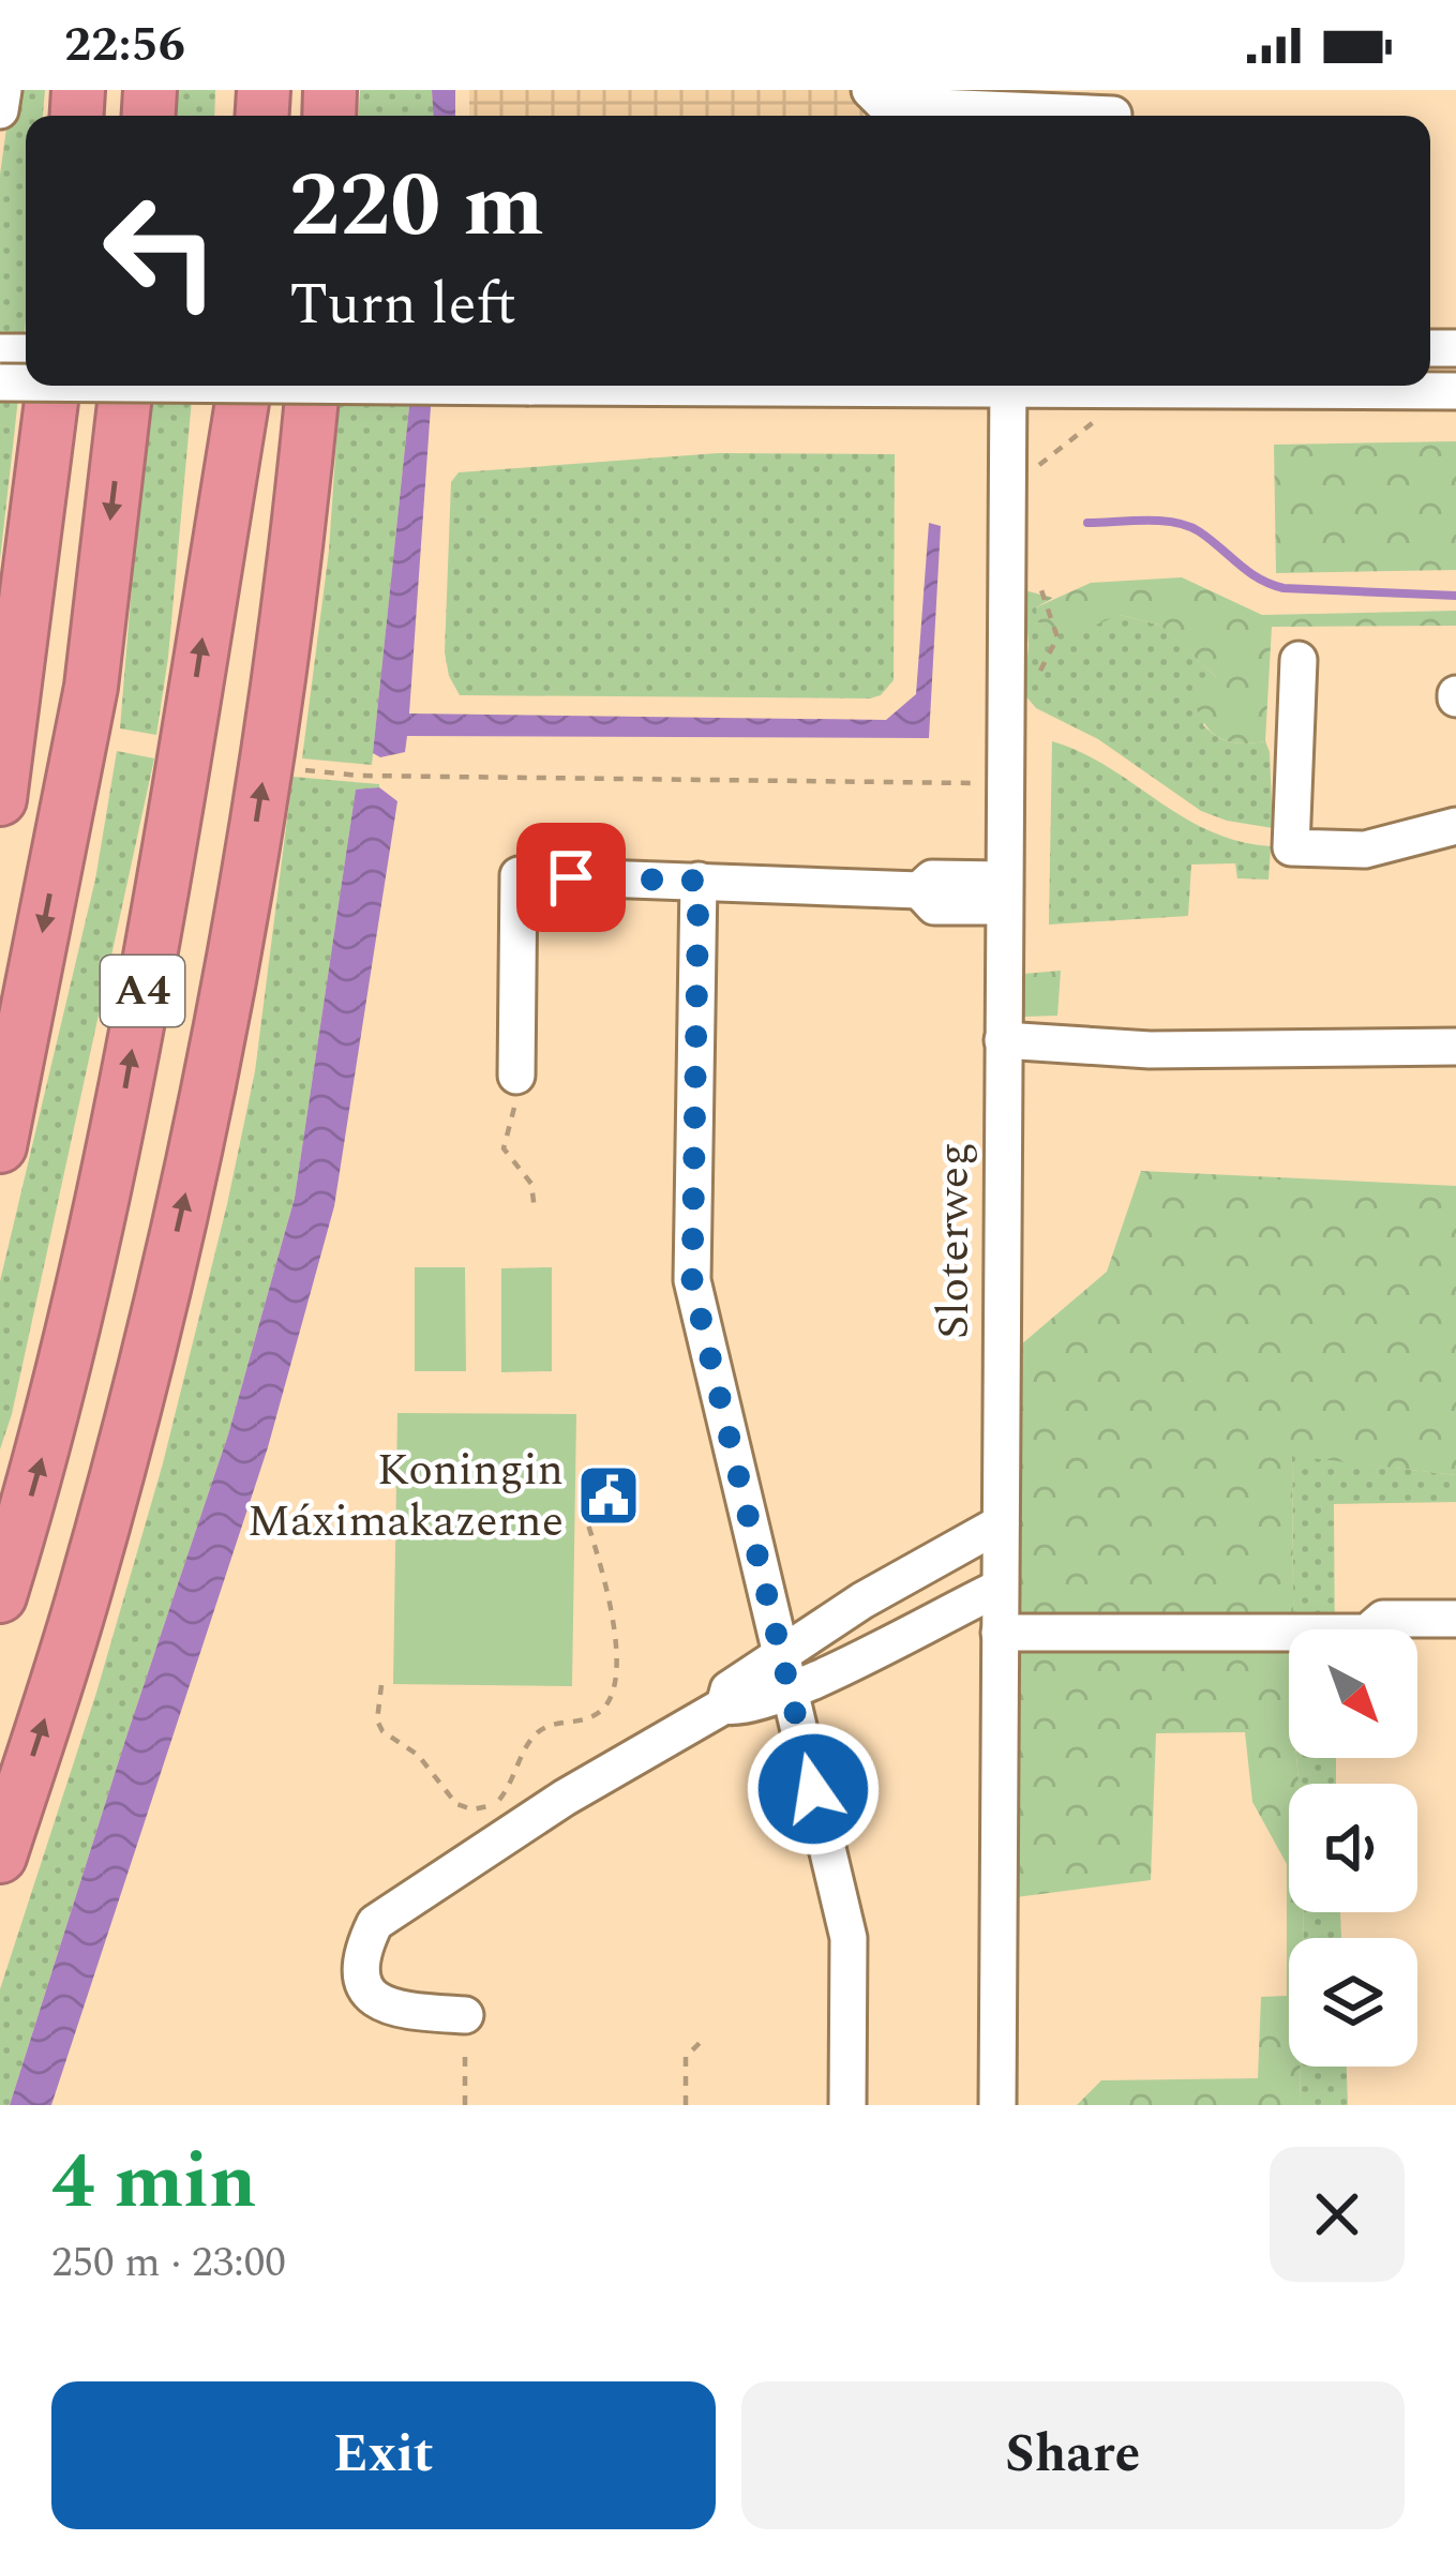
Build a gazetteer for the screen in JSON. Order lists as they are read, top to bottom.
{
  "streets": {
    "highway": ["A4"],
    "street": ["Sloterweg"]
  },
  "places": {
    "public building": ["Koningin Máximakazerne"]
  },
  "north": "bottom right",
  "page": {
    "status": "22:56",
    "turn": ["220 m", "Turn left"],
    "heading": ["4 min", "250 m · 23:00"],
    "buttons": ["Exit", "Share"]
  }
}
